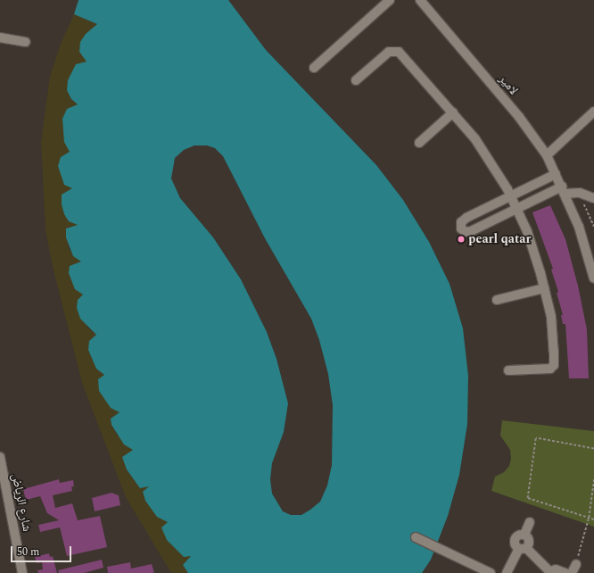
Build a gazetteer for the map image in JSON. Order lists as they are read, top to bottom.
{
  "streets": {
    "street": ["لامير", "شارع الرياض"]
  },
  "places": ["pearl qatar"],
  "scale_bar": "50 m"
}
